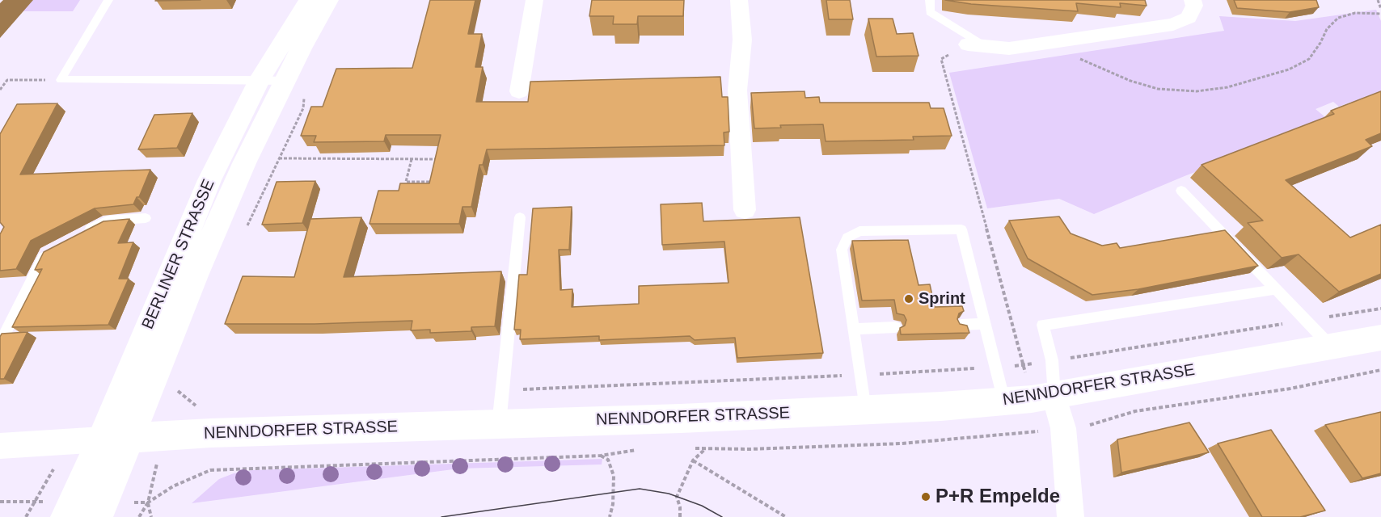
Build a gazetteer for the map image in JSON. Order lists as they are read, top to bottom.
{
  "streets": {
    "street": ["BERLINER STRASSE", "NENNDORFER STRASSE"]
  },
  "crossings": [
    ["BERLINER STRASSE", "NENNDORFER STRASSE"]
  ],
  "places": ["Sprint", "P+R Empelde"]
}
